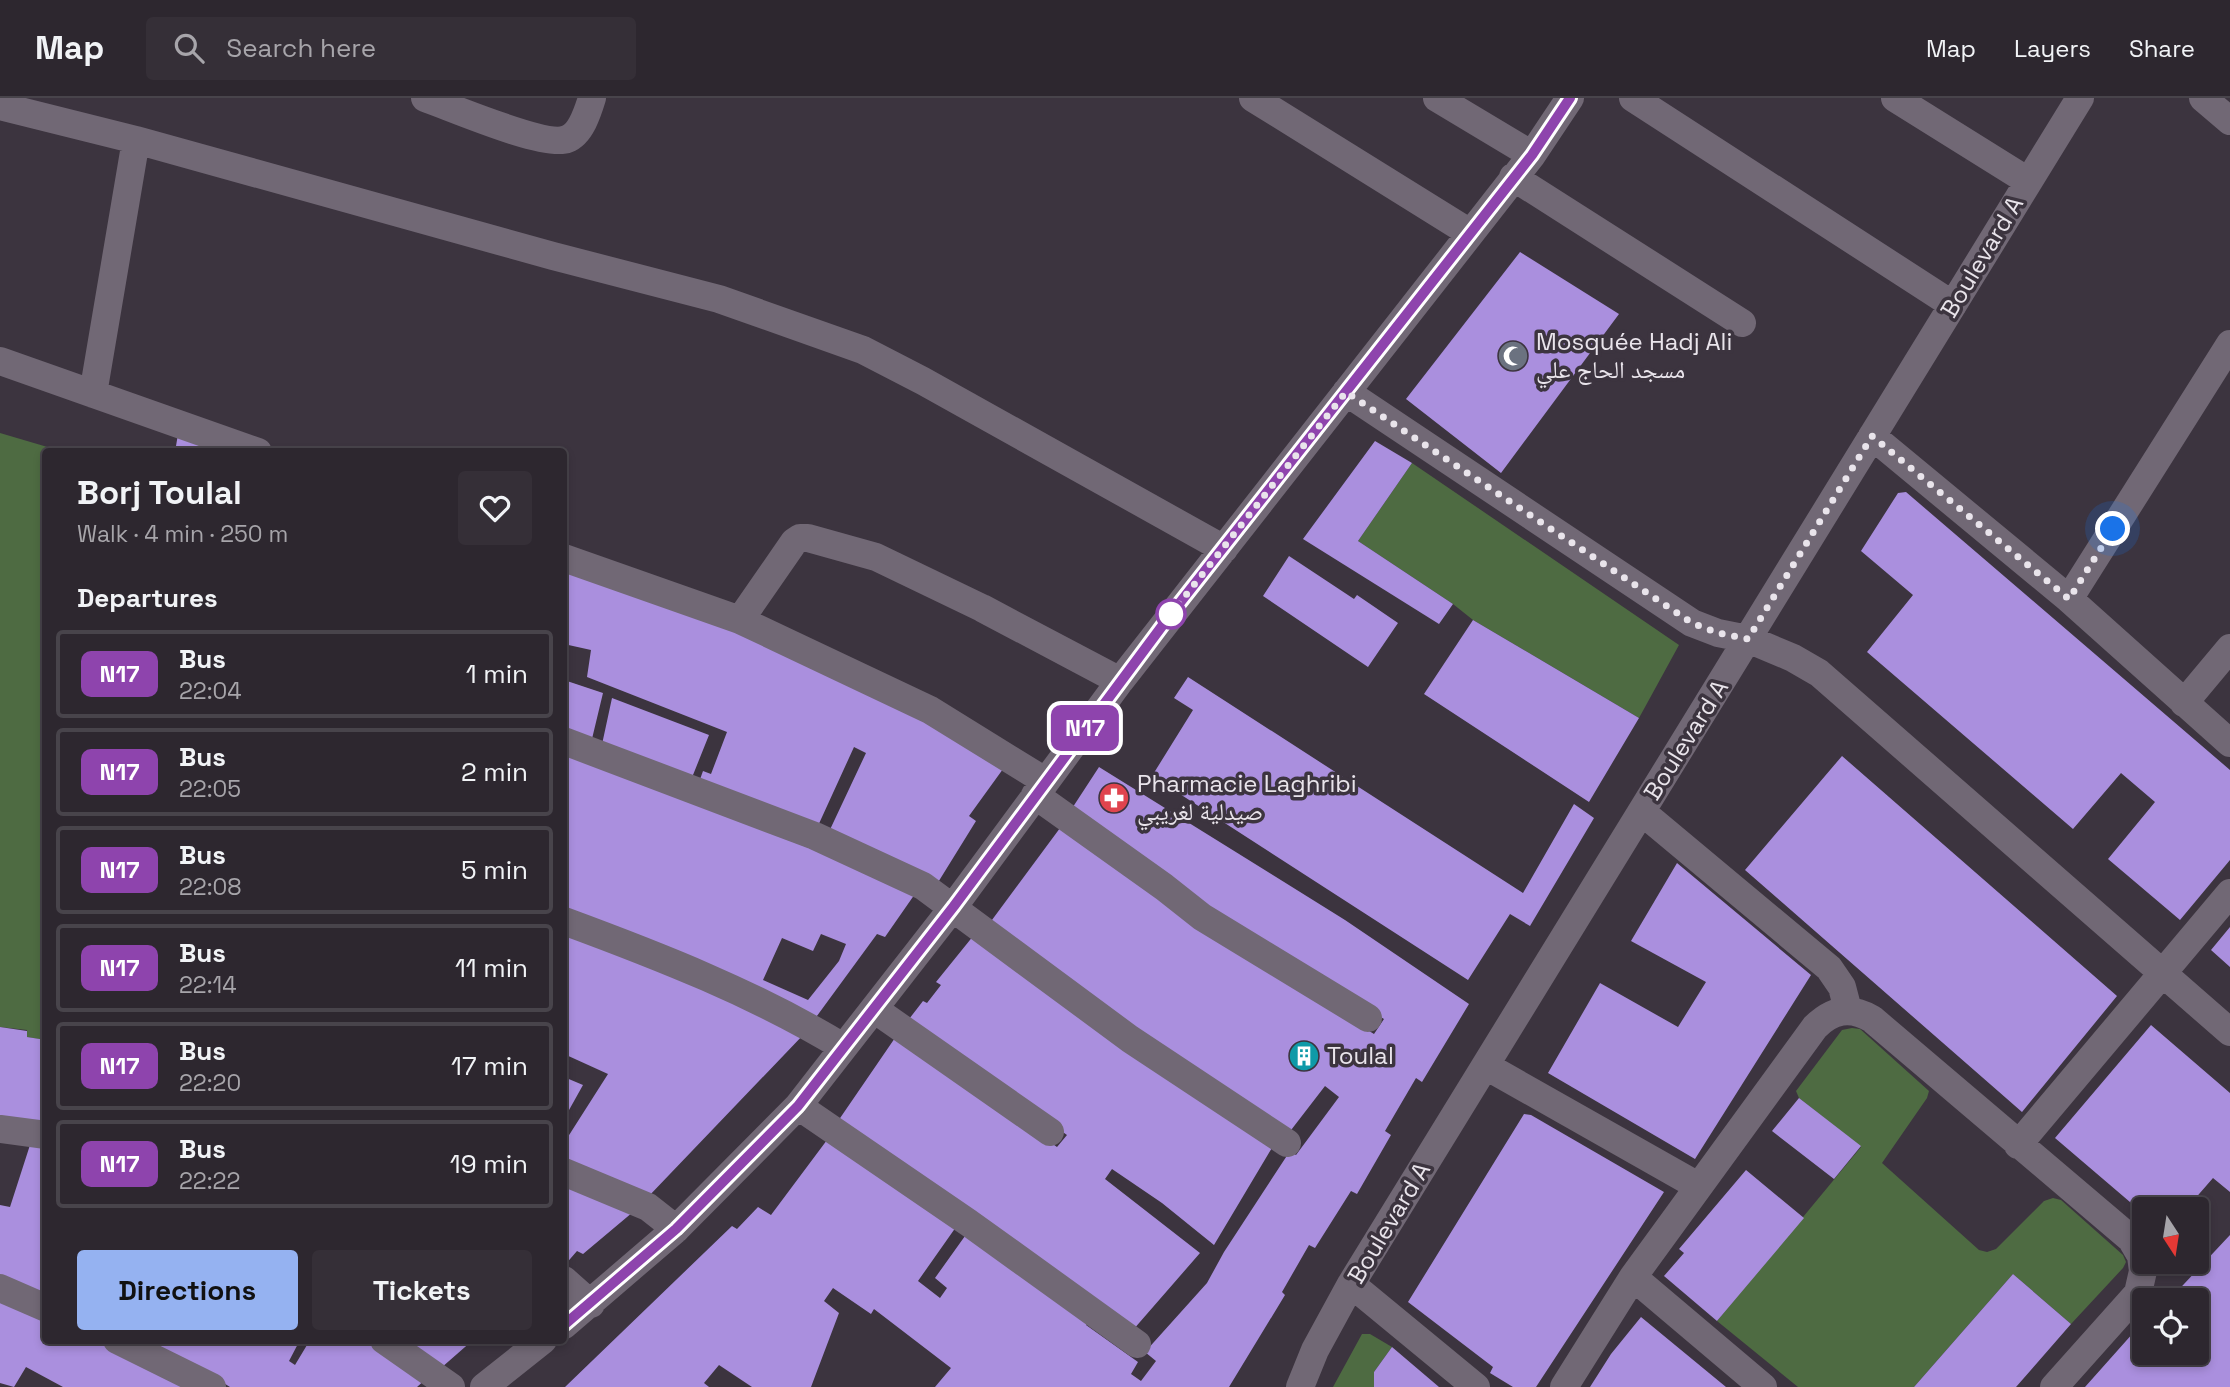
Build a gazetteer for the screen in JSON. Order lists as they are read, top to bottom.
{
  "streets": {
    "street": ["Boulevard A"]
  },
  "places": {
    "mosque": ["Mosquée Hadj Ali مسجد الحاج علي"],
    "pharmacy": ["Pharmacie Laghribi صيدلية لغريبي"],
    "building": ["Toulal"]
  },
  "lines": ["bus line N17"],
  "north": "bottom",
  "page": {
    "header": "Map",
    "search": "Search here",
    "nav": ["Map", "Layers", "Share"],
    "on_map": "N17",
    "heading": [
      ["Borj Toulal", "Walk · 4 min · 250 m"],
      "Departures"
    ],
    "list": [
      {
        "mark": "N17",
        "name": "Bus",
        "note": "22:04",
        "value": "1 min"
      },
      {
        "mark": "N17",
        "name": "Bus",
        "note": "22:05",
        "value": "2 min"
      },
      {
        "mark": "N17",
        "name": "Bus",
        "note": "22:08",
        "value": "5 min"
      },
      {
        "mark": "N17",
        "name": "Bus",
        "note": "22:14",
        "value": "11 min"
      },
      {
        "mark": "N17",
        "name": "Bus",
        "note": "22:20",
        "value": "17 min"
      },
      {
        "mark": "N17",
        "name": "Bus",
        "note": "22:22",
        "value": "19 min"
      }
    ],
    "buttons": ["Directions", "Tickets"]
  }
}
